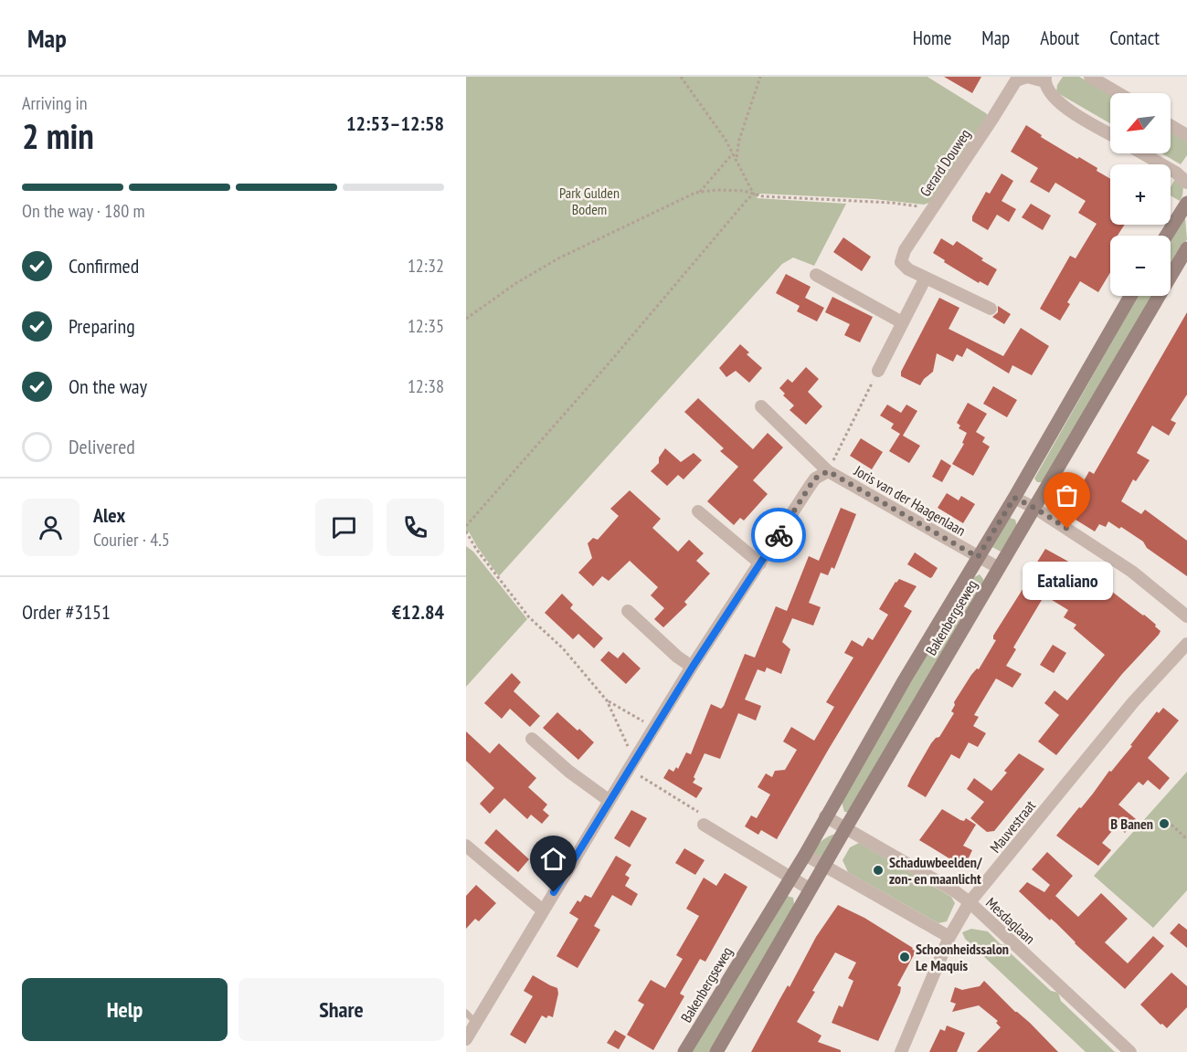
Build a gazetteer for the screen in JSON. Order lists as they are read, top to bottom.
{
  "streets": {
    "street": [
      "Gerard Douweg",
      "Joris van der Haagenlaan",
      "Bakenbergseweg",
      "Mauvestraat",
      "Mesdaglaan"
    ]
  },
  "crossings": [
    ["Joris van der Haagenlaan", "Bakenbergseweg"],
    ["Bakenbergseweg", "Mesdaglaan"],
    ["Mauvestraat", "Mesdaglaan"]
  ],
  "parks": ["Park Gulden Bodem"],
  "places": [
    "Eataliano",
    "B Banen",
    "Schaduwbeelden/ zon- en maanlicht",
    "Schoonheidssalon Le Maquis"
  ],
  "north": "bottom left",
  "page": {
    "header": "Map",
    "nav": [
      "Home",
      "Map",
      "About",
      "Contact"
    ],
    "heading": ["2 min", "Arriving in", "12:53–12:58"],
    "panel": [
      "Alex",
      "Courier · 4.5",
      "Order #3151",
      "€12.84"
    ],
    "map_buttons": ["+", "−"],
    "bar": "On the way · 180 m",
    "list": [
      ["Confirmed", "12:32"],
      ["Preparing", "12:35"],
      ["On the way", "12:38"],
      "Delivered"
    ],
    "bubble": "Eataliano",
    "buttons": ["Help", "Share"]
  }
}
